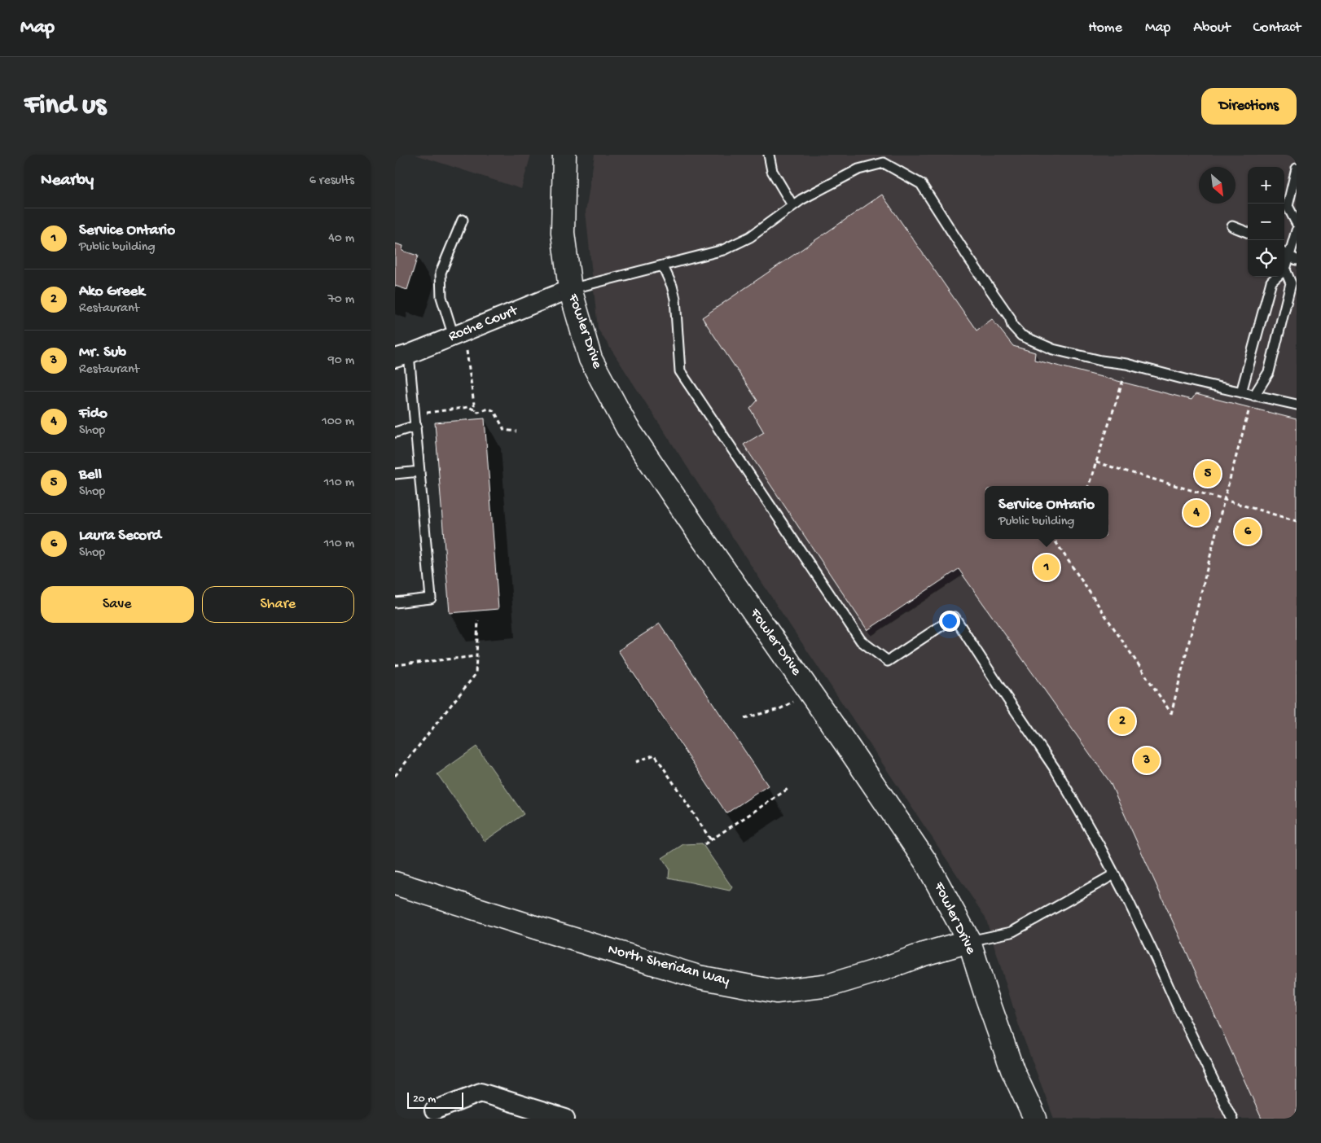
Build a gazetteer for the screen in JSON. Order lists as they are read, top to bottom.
{
  "streets": {
    "street": ["Roche Court", "Fowler Drive", "North Sheridan Way"]
  },
  "crossings": [
    ["Roche Court", "Fowler Drive"],
    ["Fowler Drive", "North Sheridan Way"]
  ],
  "scale_bar": "20 m",
  "north": "bottom right",
  "page": {
    "header": "Map",
    "nav": [
      "Home",
      "Map",
      "About",
      "Contact"
    ],
    "buttons": [
      "Directions",
      ["Save", "Share"]
    ],
    "title": "Find us",
    "heading": ["Nearby", "6 results"],
    "map_buttons": ["+", "−"],
    "list": [
      {
        "mark": "1",
        "name": "Service Ontario",
        "note": "Public building",
        "value": "40 m"
      },
      {
        "mark": "2",
        "name": "Ako Greek",
        "note": "Restaurant",
        "value": "70 m"
      },
      {
        "mark": "3",
        "name": "Mr. Sub",
        "note": "Restaurant",
        "value": "90 m"
      },
      {
        "mark": "4",
        "name": "Fido",
        "note": "Shop",
        "value": "100 m"
      },
      {
        "mark": "5",
        "name": "Bell",
        "note": "Shop",
        "value": "110 m"
      },
      {
        "mark": "6",
        "name": "Laura Secord",
        "note": "Shop",
        "value": "110 m"
      }
    ],
    "pins": [
      "5",
      "4",
      "6",
      "1",
      "2",
      "3"
    ],
    "popup": ["Service Ontario", "Public building"],
    "scale": "20 m"
  }
}
